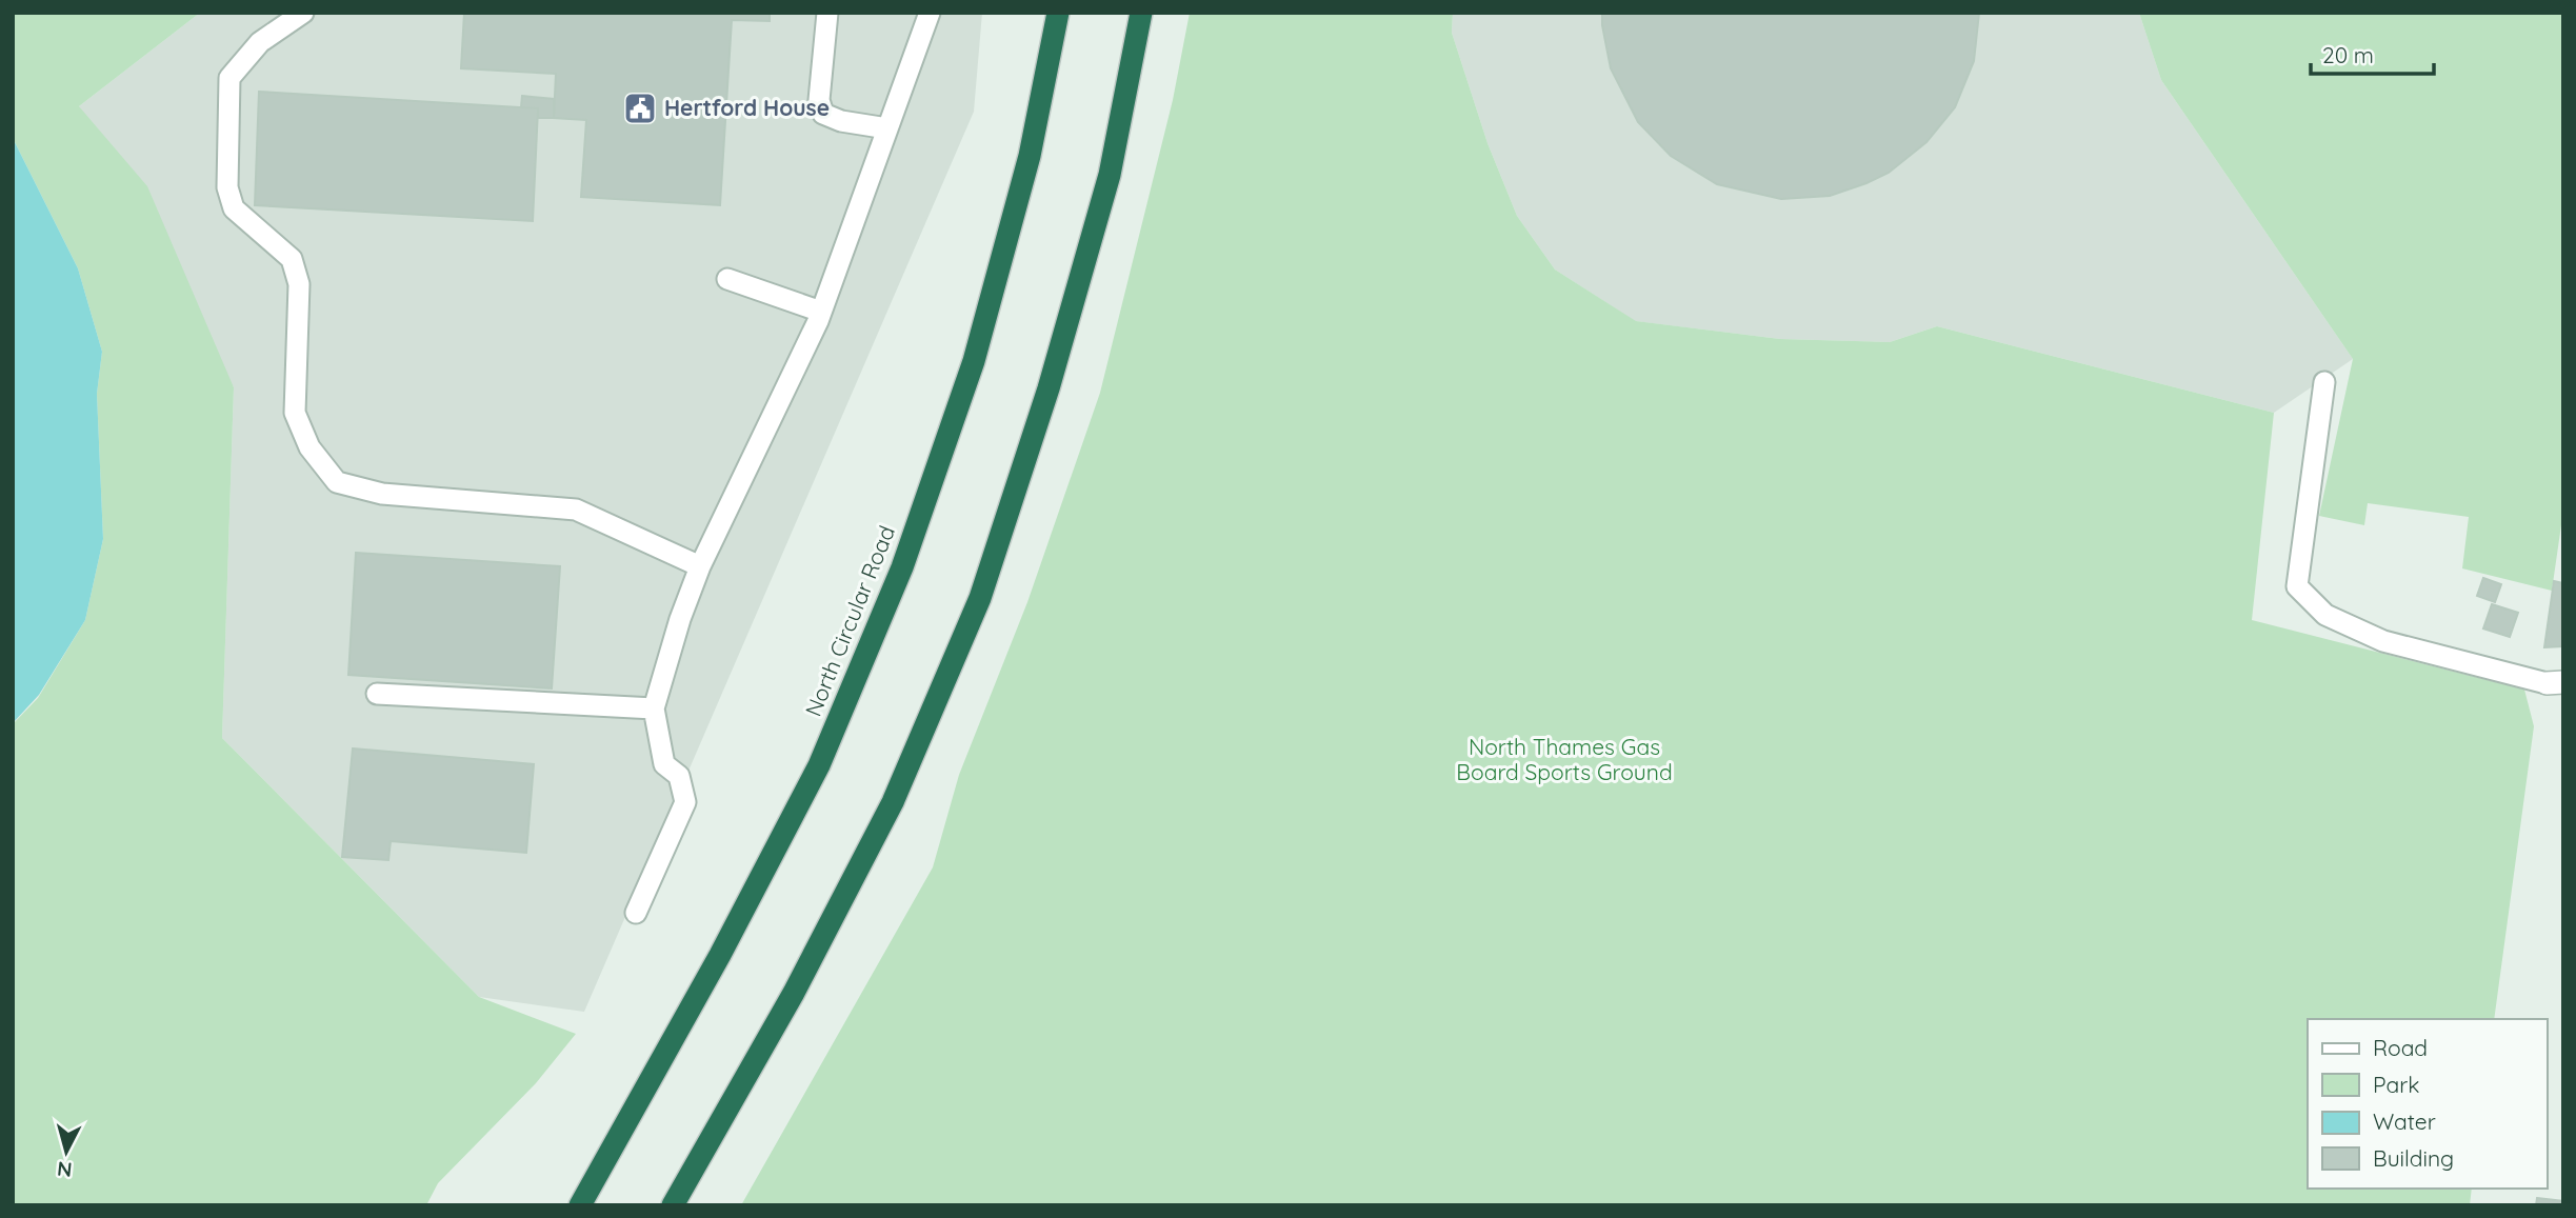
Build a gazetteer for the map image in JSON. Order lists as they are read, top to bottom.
{
  "streets": {
    "highway": ["North Circular Road"]
  },
  "parks": ["North Thames Gas Board Sports Ground"],
  "places": {
    "public building": ["Hertford House"]
  },
  "legend": [
    "Road",
    "Park",
    "Water",
    "Building"
  ],
  "scale_bar": "20 m",
  "north": "bottom"
}
